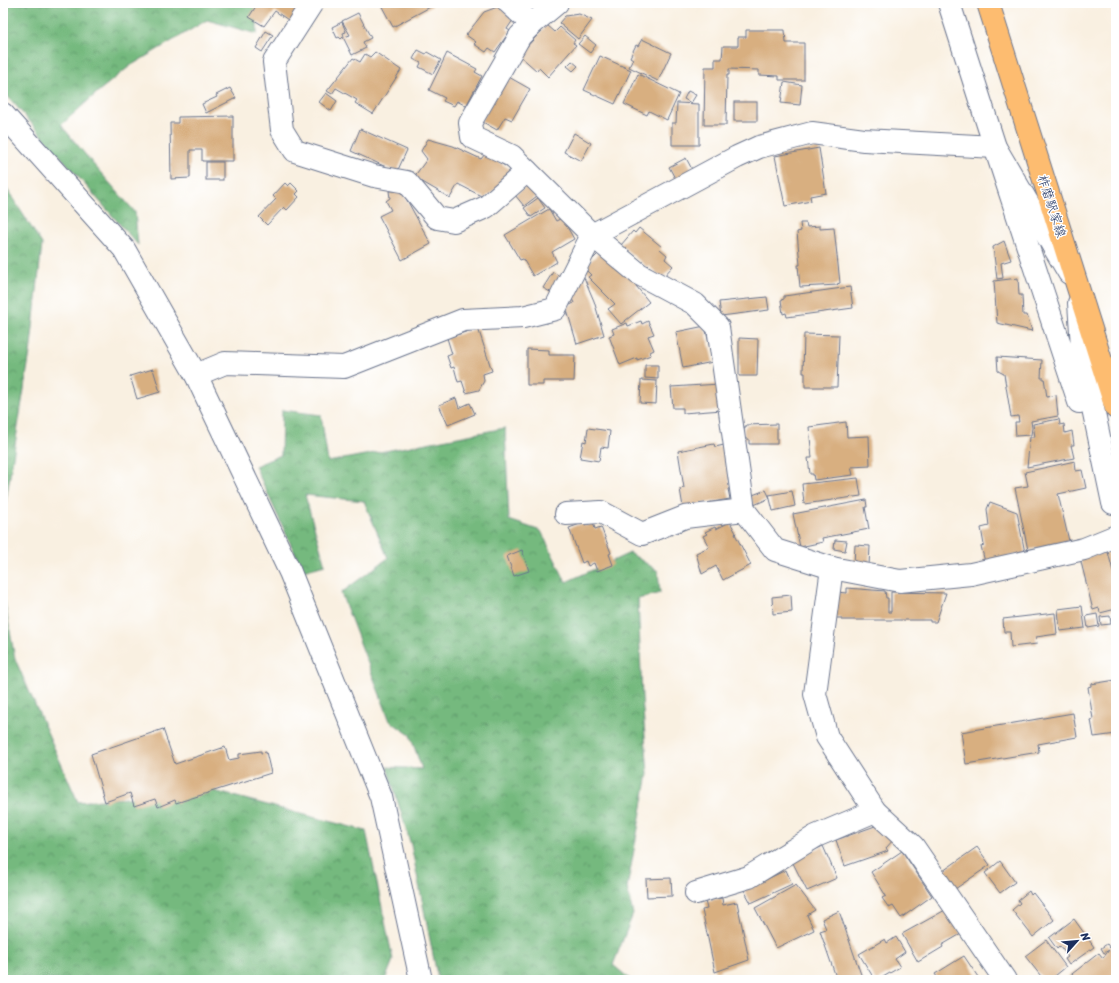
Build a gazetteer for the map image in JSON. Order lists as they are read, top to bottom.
{
  "streets": {
    "main road": ["柞磨駅家線"]
  },
  "north": "top right"
}
